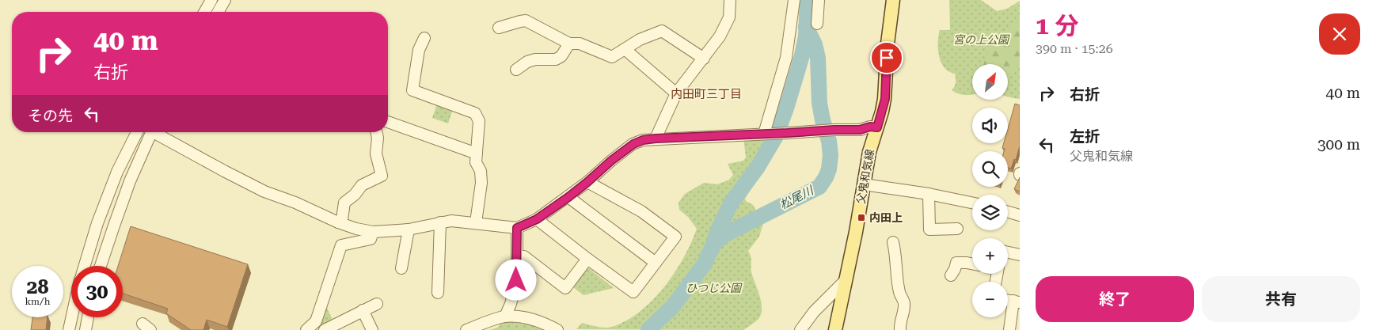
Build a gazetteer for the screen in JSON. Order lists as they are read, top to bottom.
{
  "streets": {
    "main road": ["父鬼和気線"]
  },
  "districts": ["内田町三丁目"],
  "water": ["松尾川"],
  "parks": ["宮の上公園", "ひつじ公園"],
  "places": {
    "transit": ["内田上"]
  },
  "north": "top right",
  "page": {
    "heading": ["1 分", "390 m · 15:26"],
    "turn": ["40 m", "右折"],
    "map_buttons": ["+", "−"],
    "list": [
      {
        "name": "右折",
        "value": "40 m"
      },
      {
        "name": "左折",
        "note": "父鬼和気線",
        "value": "300 m"
      }
    ],
    "then": "その先",
    "speed": "28 km/h",
    "limit": "30",
    "buttons": ["終了", "共有"]
  }
}
